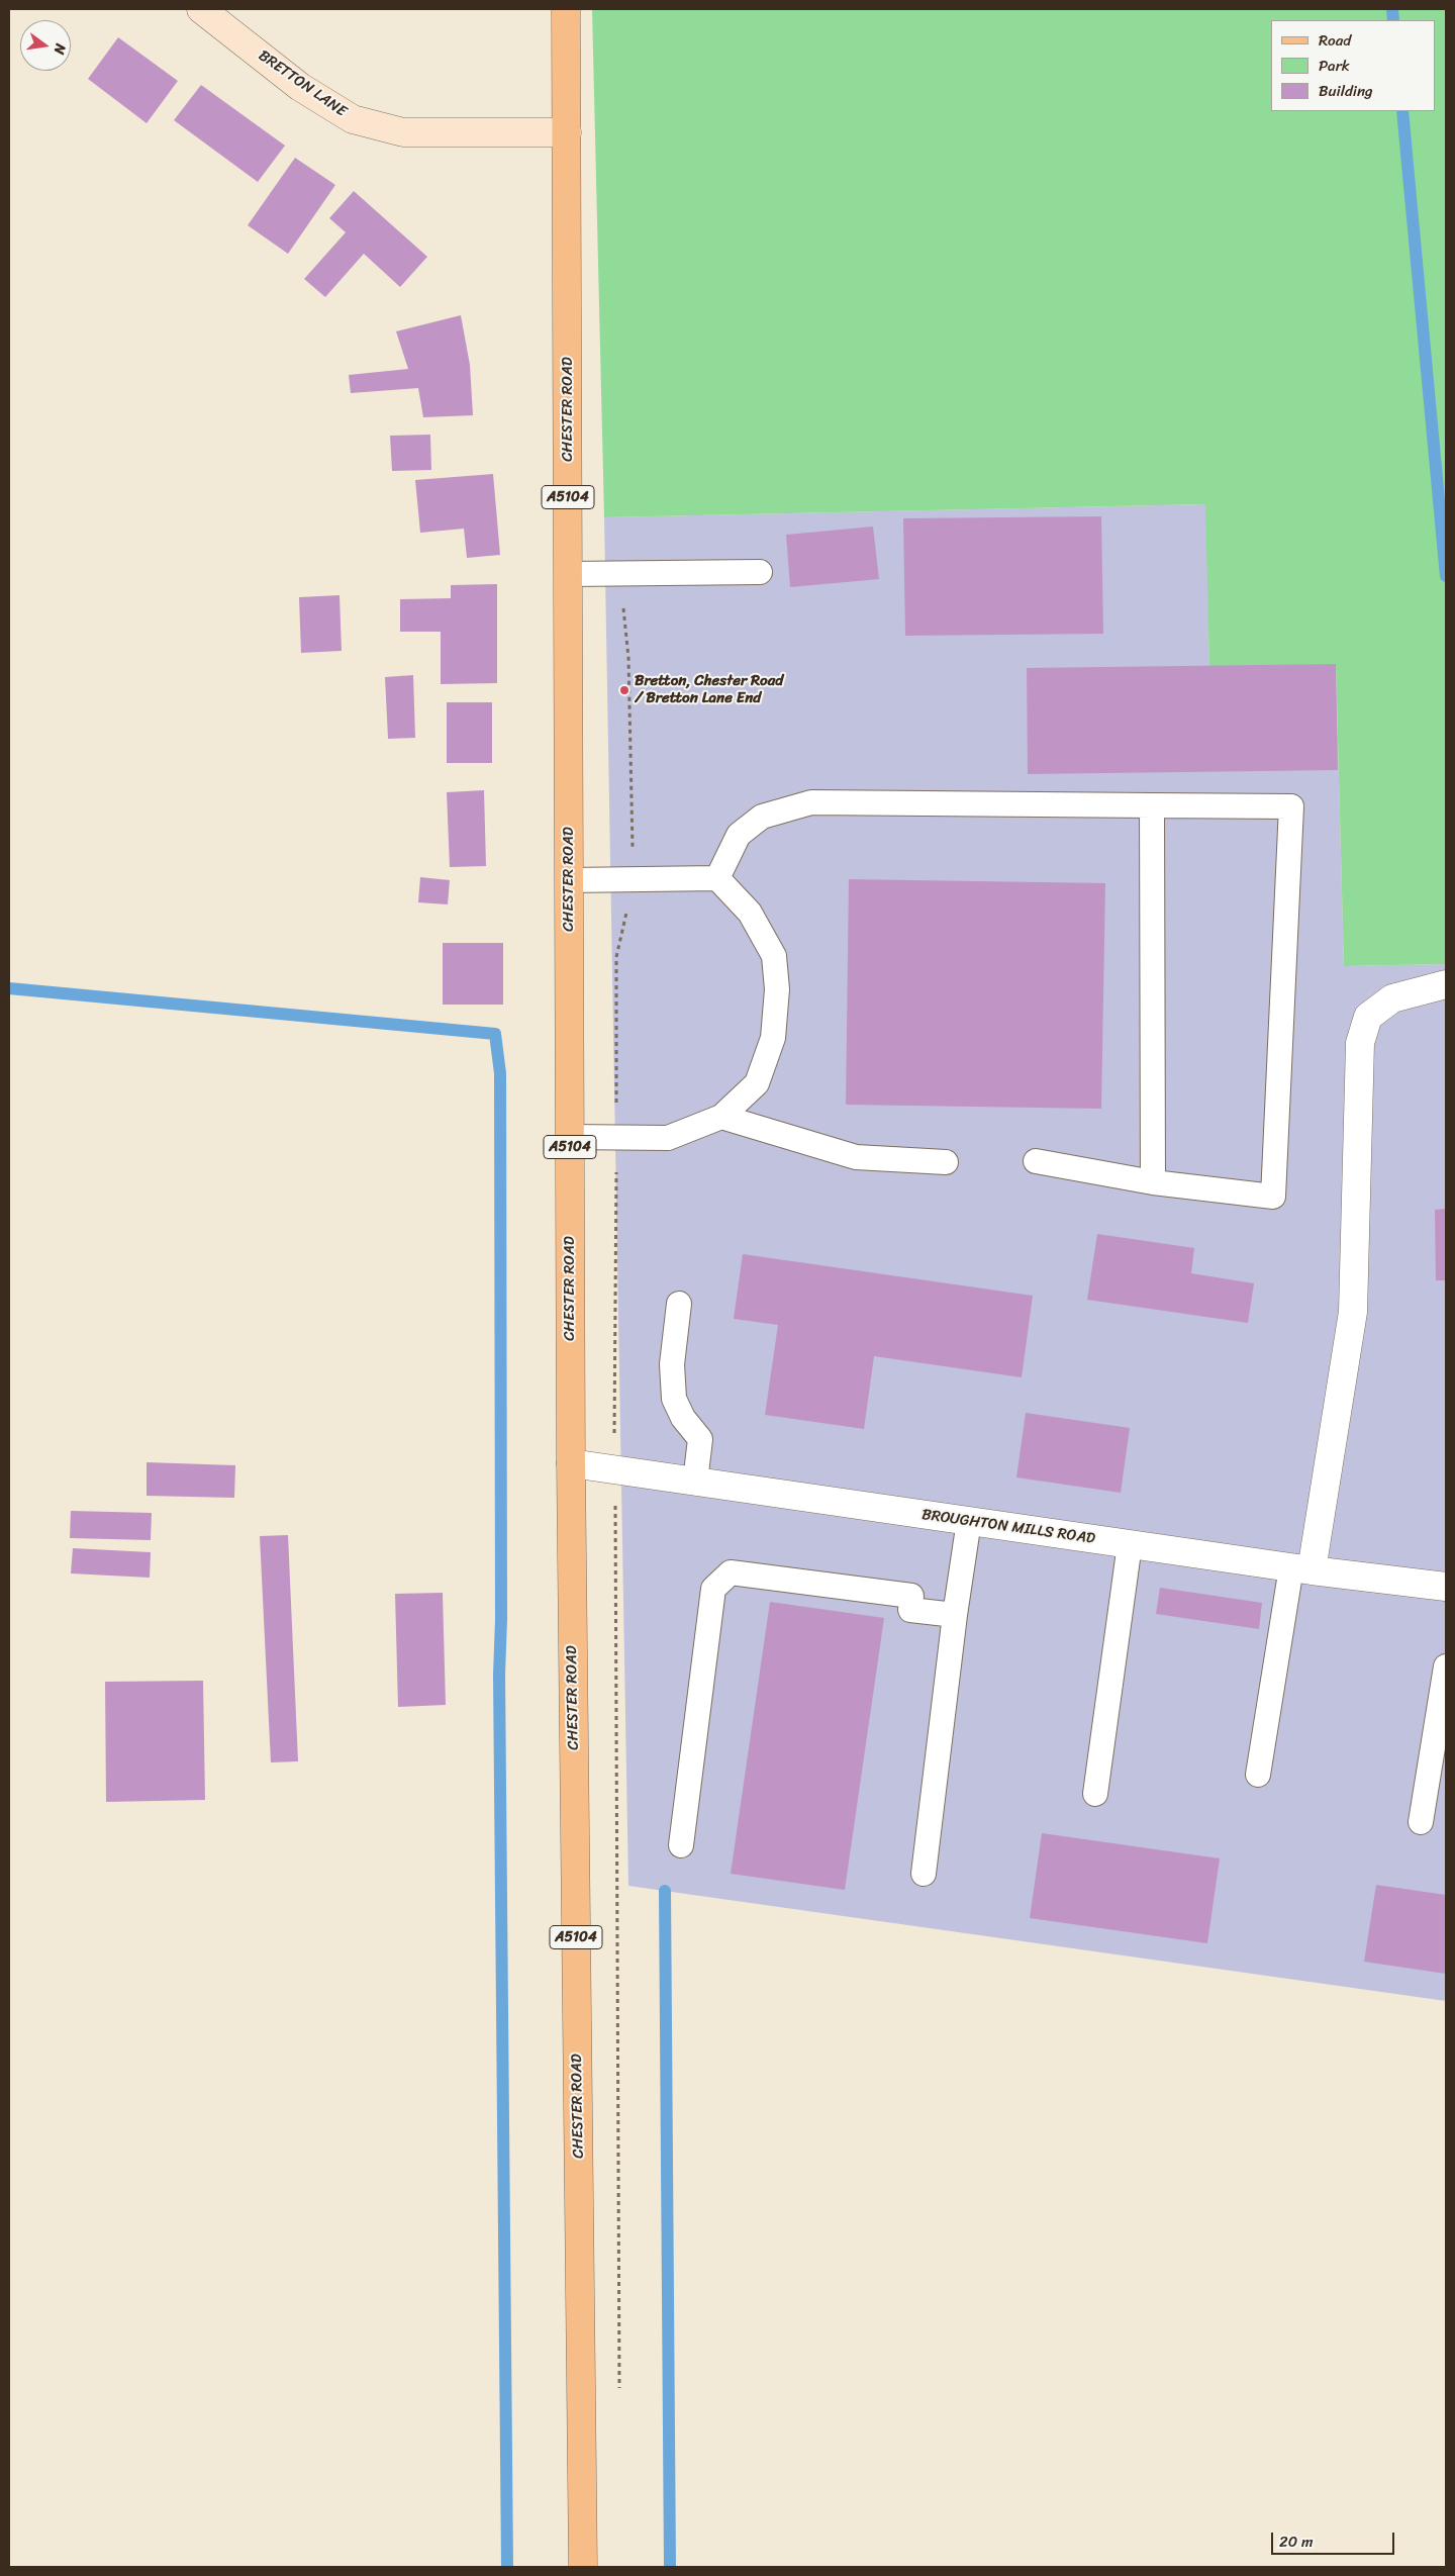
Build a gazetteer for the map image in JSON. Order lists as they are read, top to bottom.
{
  "streets": {
    "main road": ["CHESTER ROAD", "A5104"],
    "street": ["BRETTON LANE", "BROUGHTON MILLS ROAD"]
  },
  "crossings": [
    ["BRETTON LANE", "CHESTER ROAD"],
    ["CHESTER ROAD", "BROUGHTON MILLS ROAD"]
  ],
  "places": ["Bretton, Chester Road / Bretton Lane End"],
  "legend": ["Road", "Park", "Building"],
  "scale_bar": "20 m",
  "north": "right"
}
